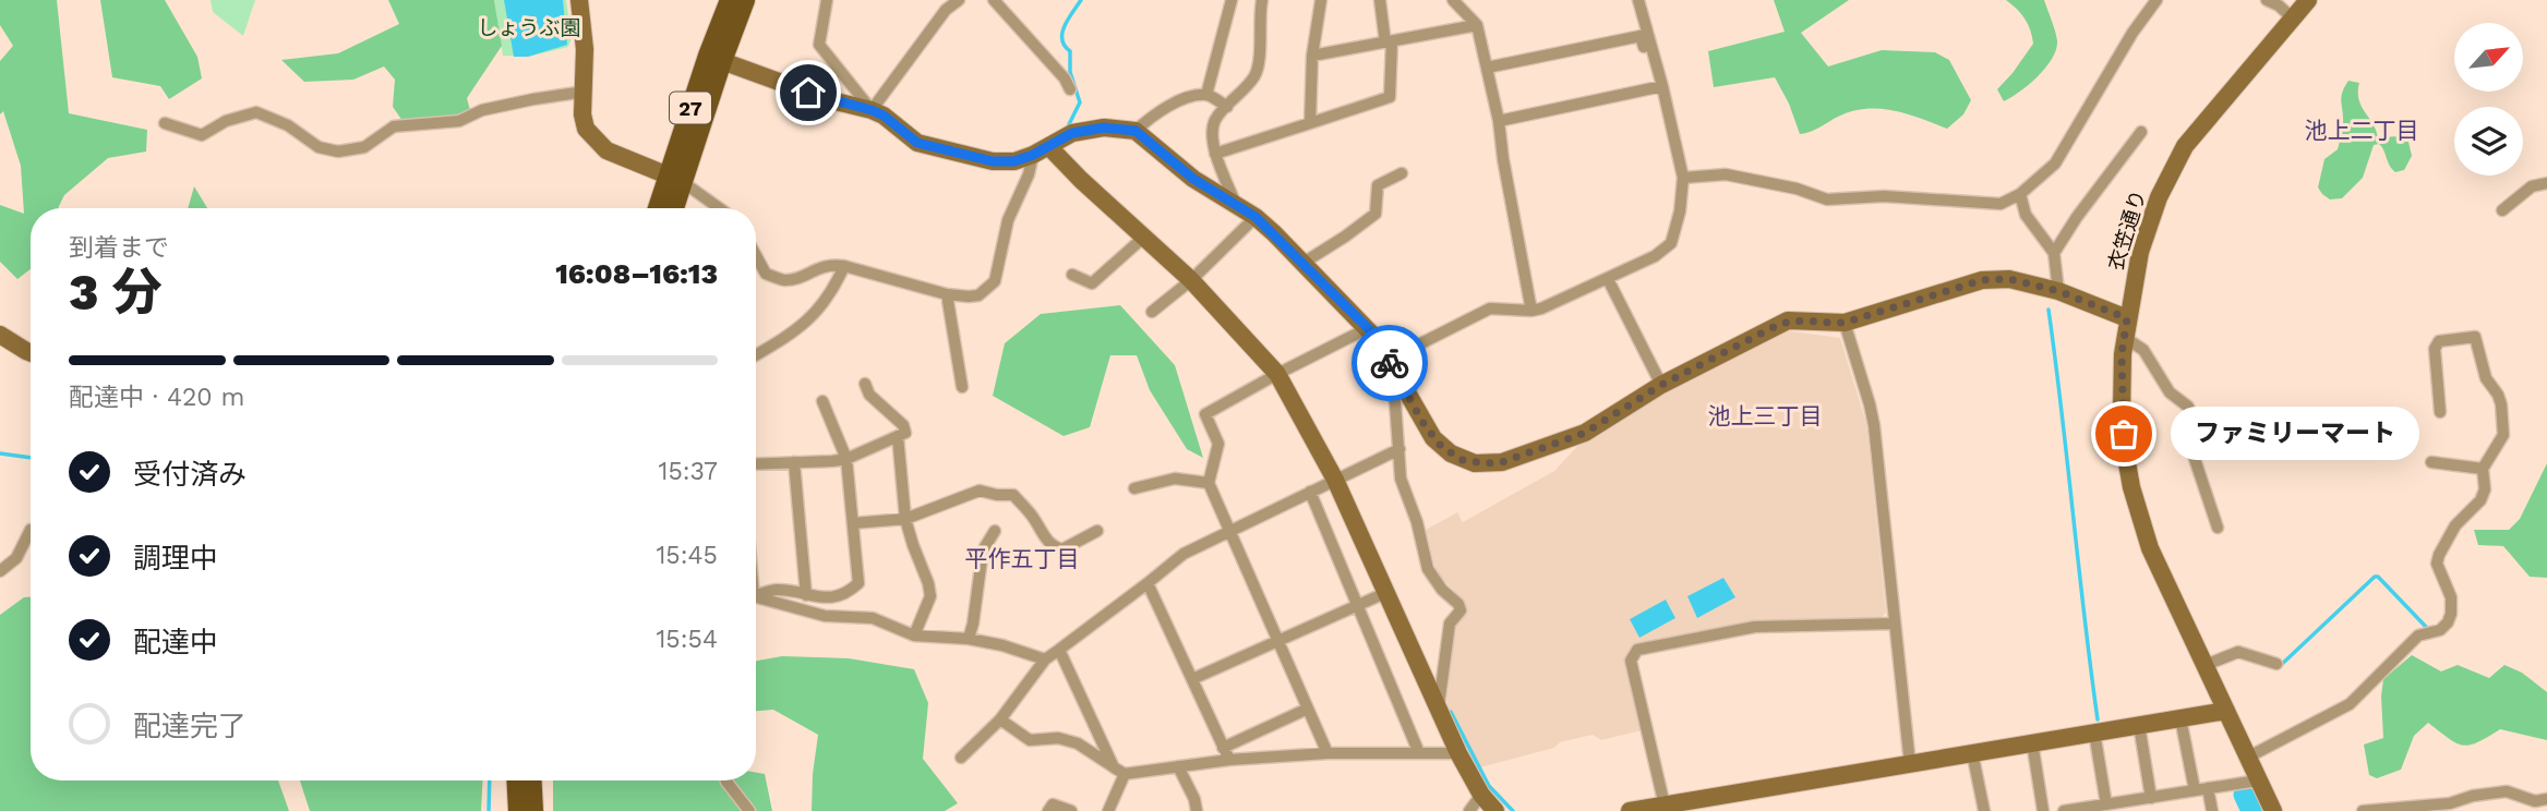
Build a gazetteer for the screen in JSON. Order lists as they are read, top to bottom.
{
  "streets": {
    "main road": ["27"],
    "street": ["衣笠通り"]
  },
  "districts": ["池上二丁目", "池上三丁目", "平作五丁目"],
  "parks": ["しょうぶ園"],
  "places": ["ファミリーマート"],
  "north": "top right",
  "page": {
    "heading": ["3 分", "到着まで", "16:08–16:13"],
    "bar": "配達中 · 420 m",
    "bubble": "ファミリーマート",
    "list": [
      ["受付済み", "15:37"],
      ["調理中", "15:45"],
      ["配達中", "15:54"],
      "配達完了"
    ]
  }
}
